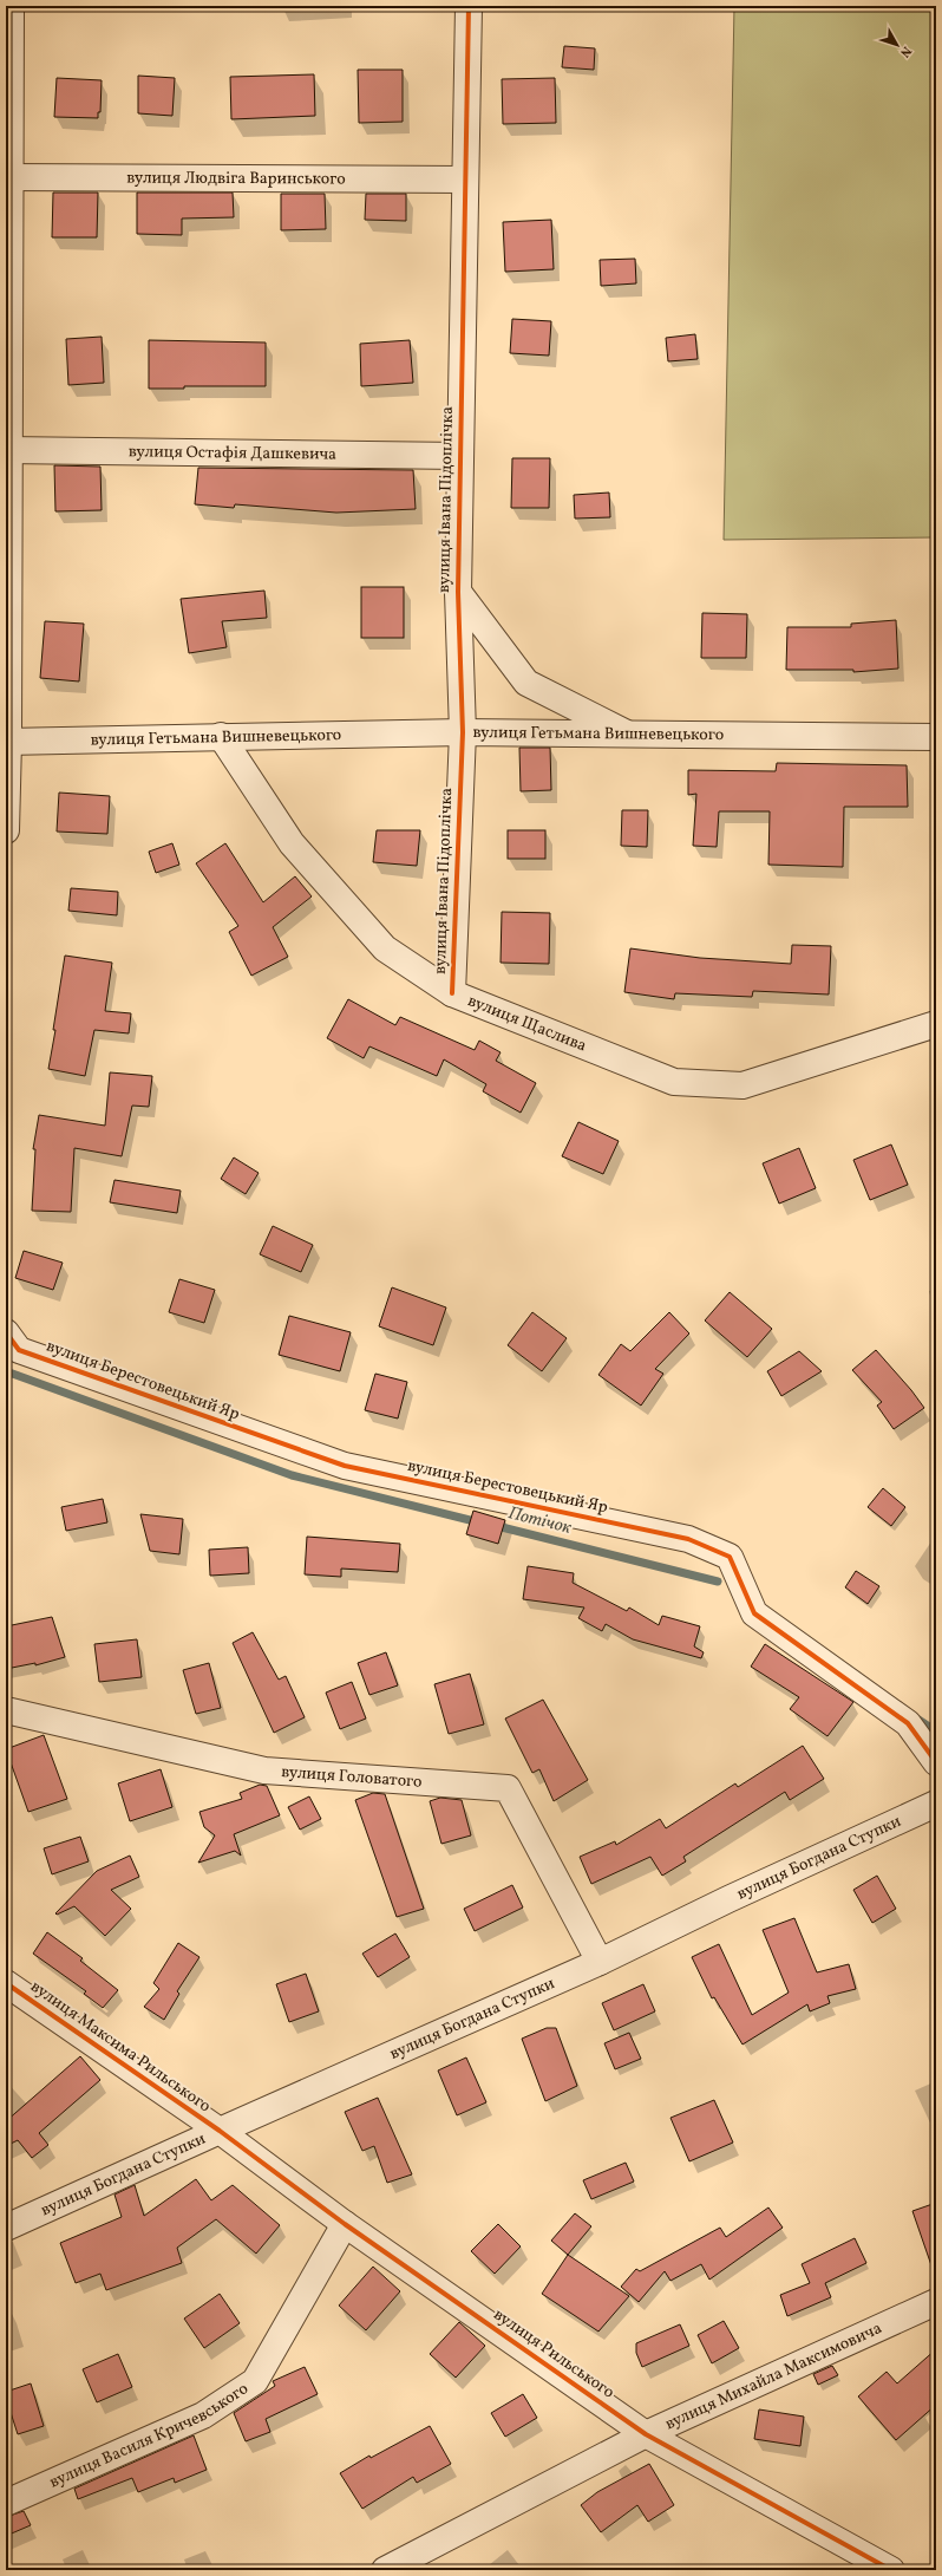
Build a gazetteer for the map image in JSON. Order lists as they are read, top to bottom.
{
  "streets": {
    "street": [
      "вулиця Людвіга Варинського",
      "вулиця Остафія Дашкевича",
      "вулиця Івана Підоплічка",
      "вулиця Гетьмана Вишневецького",
      "вулиця Щаслива",
      "вулиця Берестовецький Яр",
      "вулиця Головатого",
      "вулиця Богдана Ступки",
      "вулиця Максима Рильського",
      "вулиця Рильського",
      "вулиця Михайла Максимовича",
      "вулиця Василя Кричевського"
    ]
  },
  "crossings": [
    ["вулиця Людвіга Варинського", "вулиця Івана Підоплічка"],
    ["вулиця Остафія Дашкевича", "вулиця Івана Підоплічка"],
    ["вулиця Івана Підоплічка", "вулиця Гетьмана Вишневецького"],
    ["вулиця Івана Підоплічка", "вулиця Щаслива"],
    ["вулиця Гетьмана Вишневецького", "вулиця Щаслива"],
    ["вулиця Головатого", "вулиця Богдана Ступки"],
    ["вулиця Богдана Ступки", "вулиця Максима Рильського"],
    ["вулиця Богдана Ступки", "вулиця Рильського"],
    ["вулиця Максима Рильського", "вулиця Рильського"],
    ["вулиця Рильського", "вулиця Михайла Максимовича"],
    ["вулиця Рильського", "вулиця Василя Кричевського"]
  ],
  "water": ["Потічок"],
  "north": "bottom right"
}
